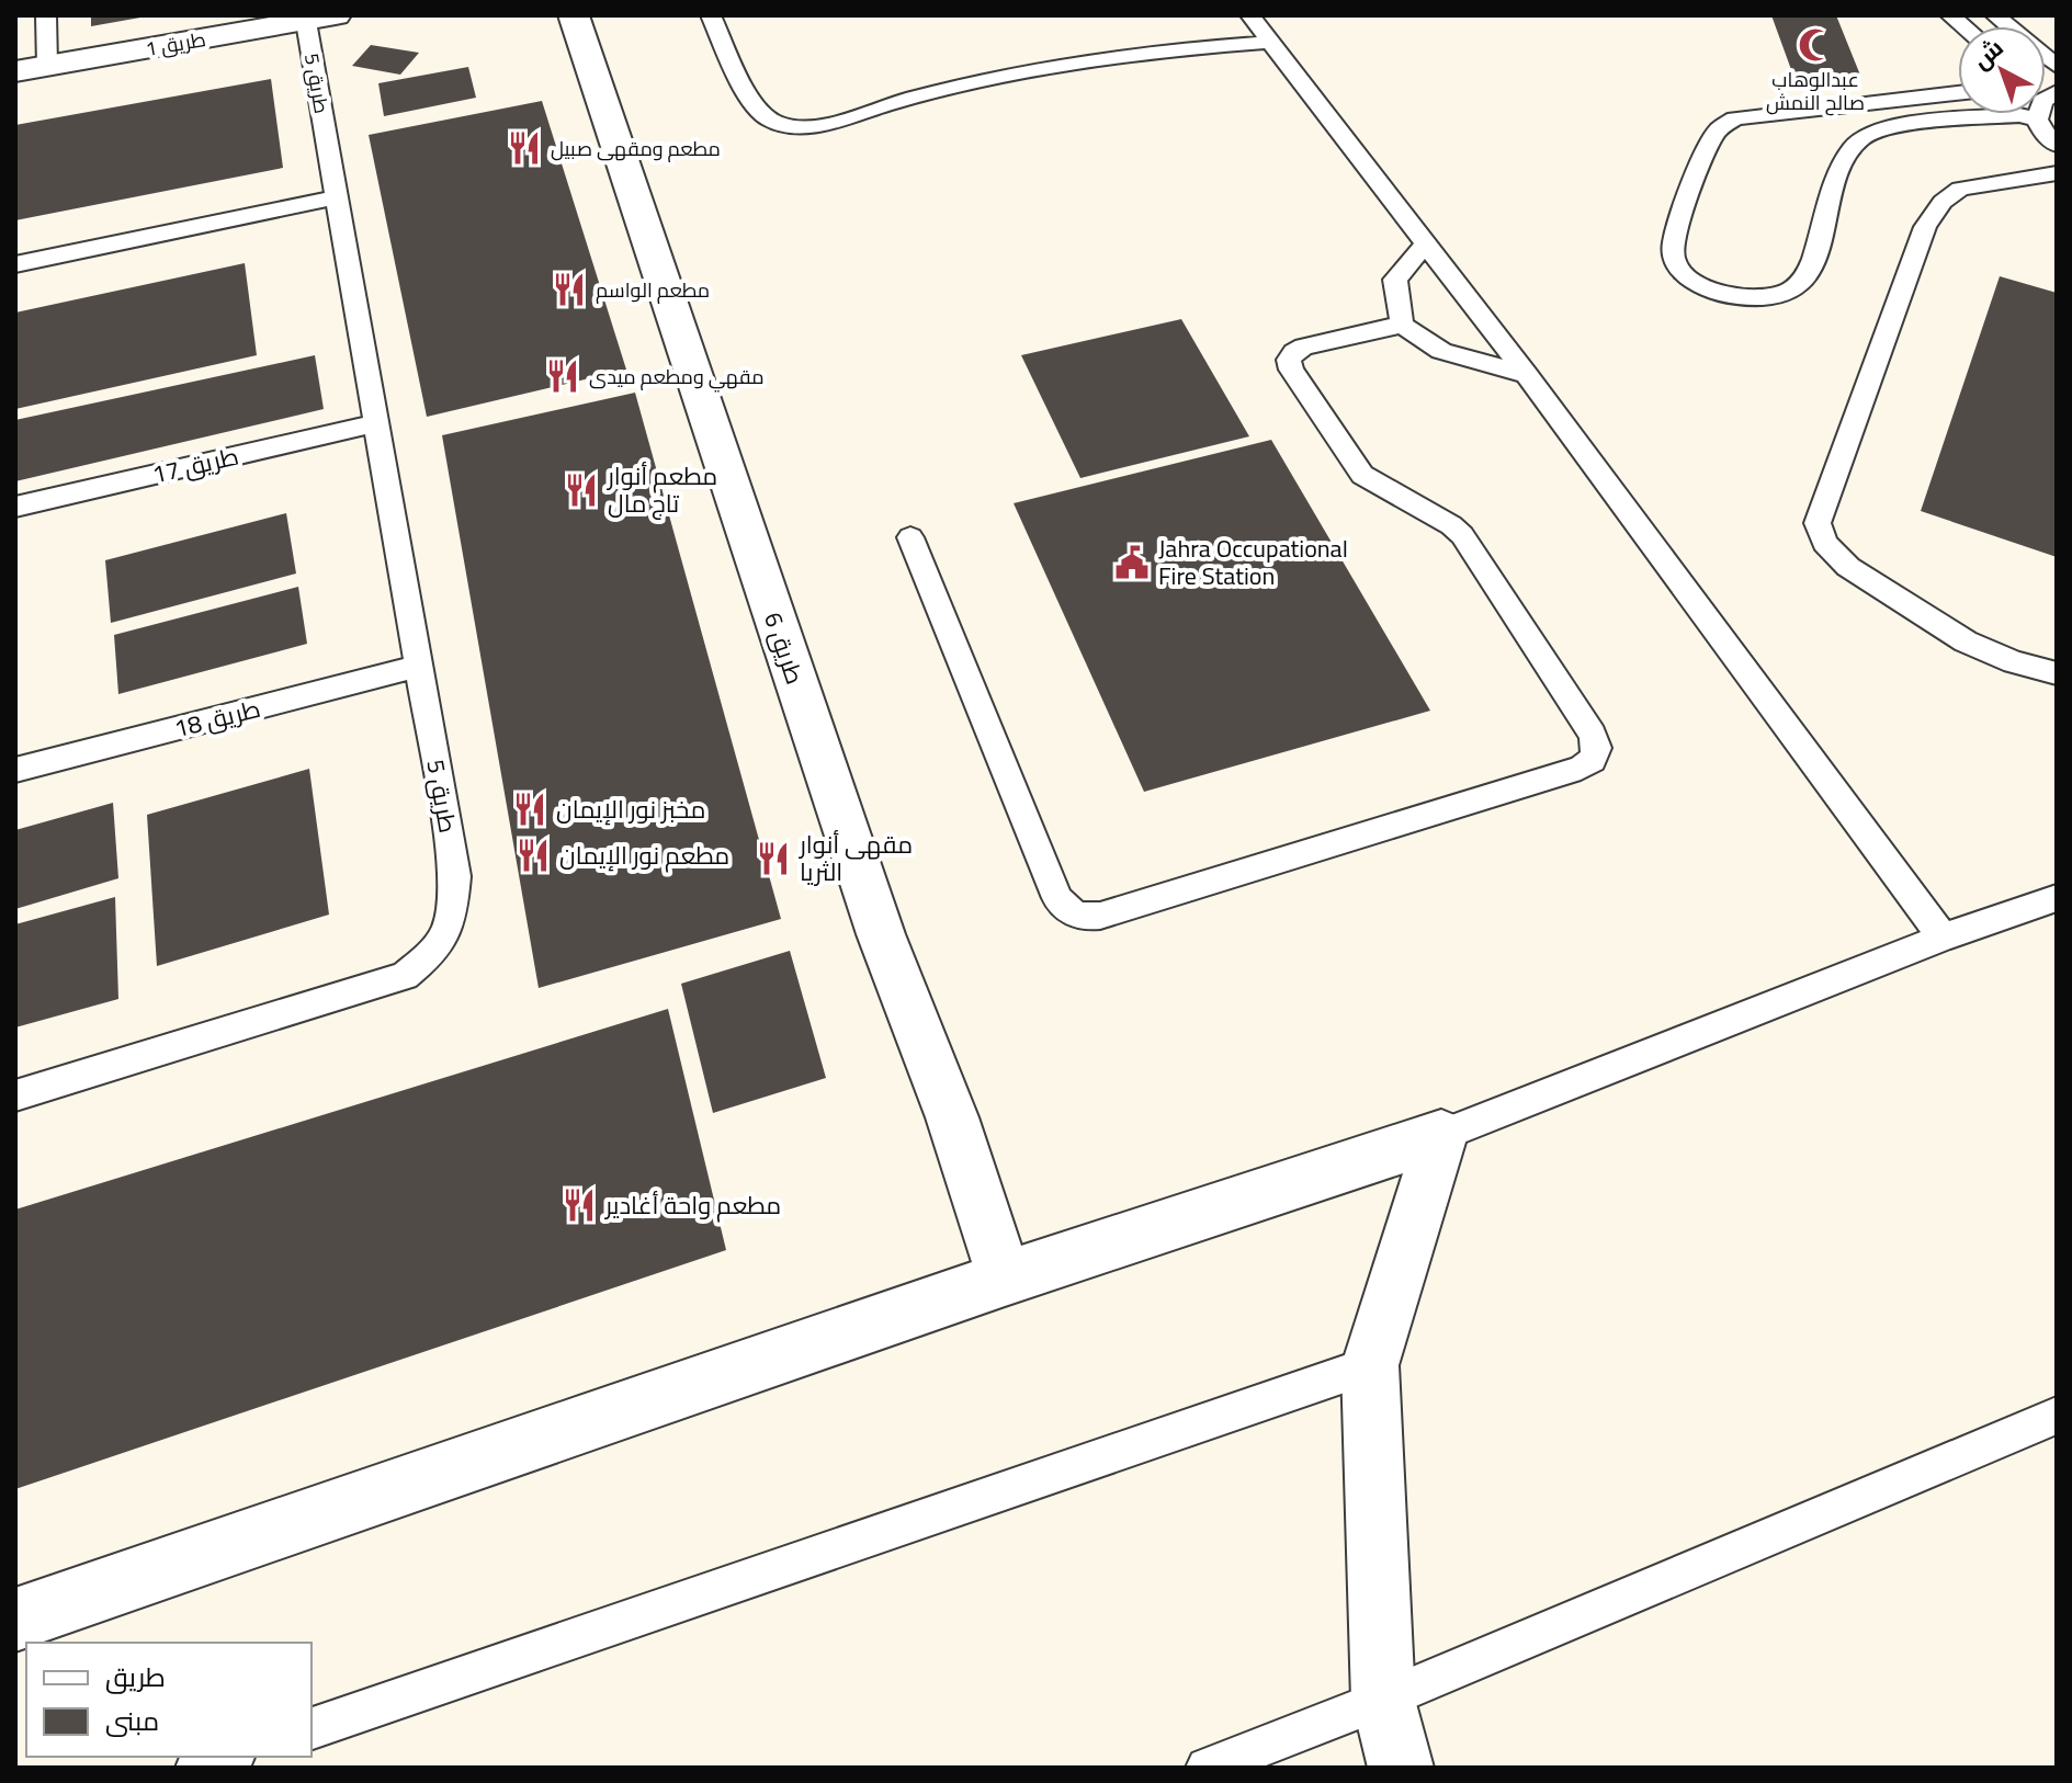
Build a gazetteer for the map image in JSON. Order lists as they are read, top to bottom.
{
  "streets": {
    "street": ["طريق 1", "طريق 6"],
    "lane": ["طريق 5", "طريق 17", "طريق 18"]
  },
  "crossings": [
    ["طريق 1", "طريق 5"],
    ["طريق 5", "طريق 17"],
    ["طريق 5", "طريق 18"]
  ],
  "places": {
    "mosque": ["عبدالوهاب صالح النمش"],
    "restaurant": [
      "مطعم ومقهى صبيل",
      "مطعم الواسم",
      "مقهي ومطعم ميدى",
      "مطعم أنوار تاج مال",
      "مخبز نور الإيمان",
      "مطعم نور الإيمان",
      "مقهى أنوار الثريا",
      "مطعم واحة أغادير"
    ],
    "public building": ["Jahra Occupational Fire Station"]
  },
  "legend": ["طريق", "مبنى"],
  "north": "top left"
}
